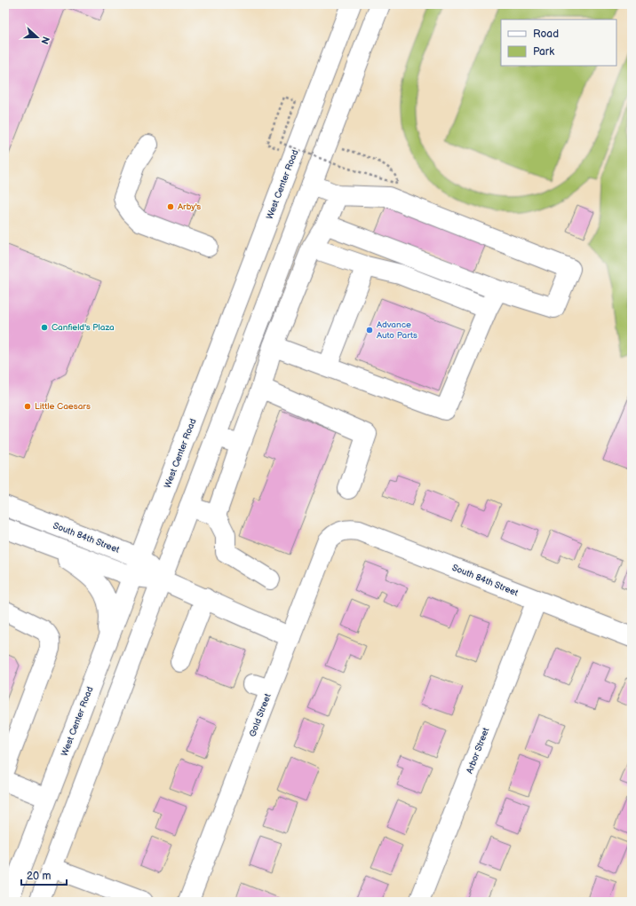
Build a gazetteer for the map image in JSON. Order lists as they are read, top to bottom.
{
  "streets": {
    "main road": [
      "West Center Road",
      "South 84th Street",
      "Gold Street",
      "Arbor Street"
    ]
  },
  "crossings": [
    ["West Center Road", "South 84th Street"],
    ["South 84th Street", "Gold Street"],
    ["South 84th Street", "Arbor Street"]
  ],
  "places": [
    "Arby's",
    "Canfield's Plaza",
    "Advance Auto Parts",
    "Little Caesars"
  ],
  "legend": ["Road", "Park"],
  "scale_bar": "20 m",
  "north": "right"
}
